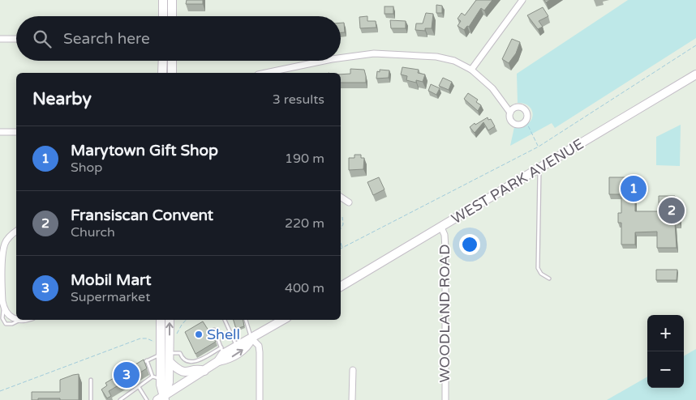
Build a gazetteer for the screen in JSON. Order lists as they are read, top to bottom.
{
  "streets": {
    "main road": ["WEST PARK AVENUE"],
    "street": ["WOODLAND ROAD"]
  },
  "crossings": [
    ["WEST PARK AVENUE", "WOODLAND ROAD"]
  ],
  "places": ["Shell"],
  "page": {
    "search": "Search here",
    "heading": ["Nearby", "3 results"],
    "list": [
      {
        "mark": "1",
        "name": "Marytown Gift Shop",
        "note": "Shop",
        "value": "190 m"
      },
      {
        "mark": "2",
        "name": "Fransiscan Convent",
        "note": "Church",
        "value": "220 m"
      },
      {
        "mark": "3",
        "name": "Mobil Mart",
        "note": "Supermarket",
        "value": "400 m"
      }
    ],
    "pins": ["1", "2", "3"],
    "map_buttons": ["+", "−"]
  }
}
